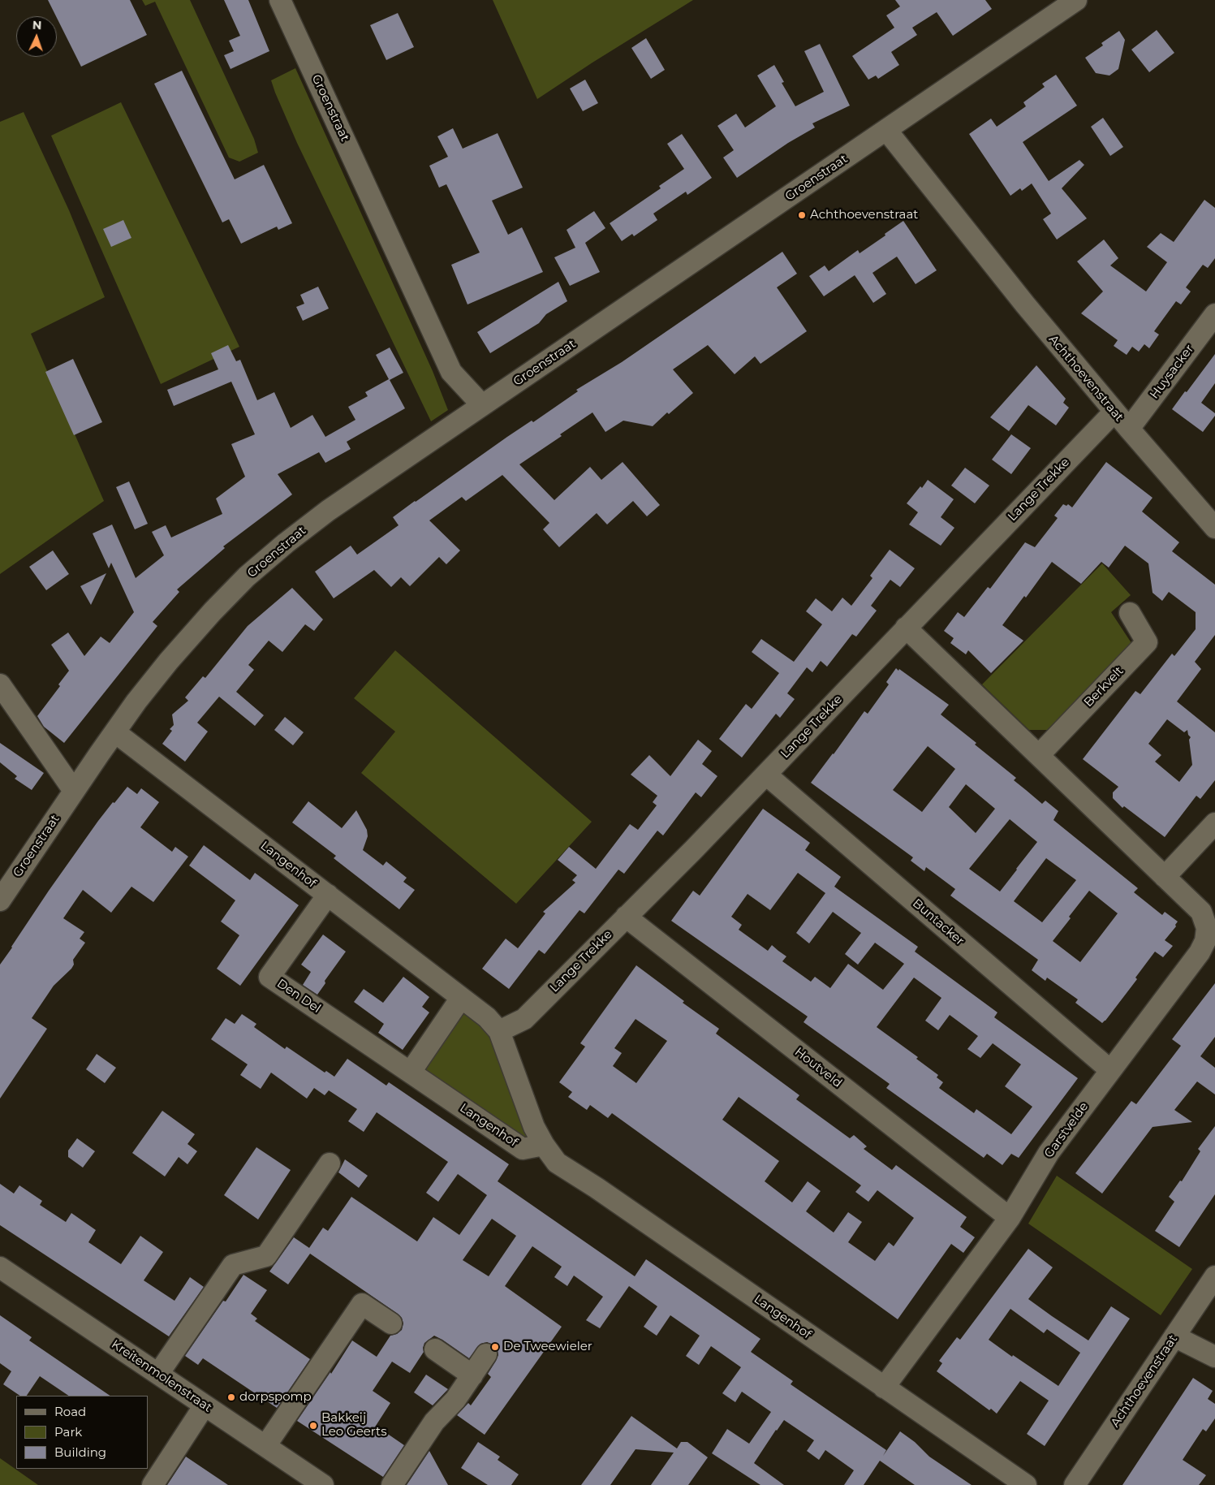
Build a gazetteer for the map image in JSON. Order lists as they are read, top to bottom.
{
  "streets": {
    "street": [
      "Groenstraat",
      "Huysacker",
      "Achthoevenstraat",
      "Lange Trekke",
      "Berkvelt",
      "Langenhof",
      "Buntacker",
      "Den Del",
      "Houtveld",
      "Garstvelde",
      "Kreitenmolenstraat"
    ]
  },
  "crossings": [
    ["Groenstraat", "Achthoevenstraat"],
    ["Groenstraat", "Langenhof"],
    ["Huysacker", "Achthoevenstraat"],
    ["Achthoevenstraat", "Lange Trekke"],
    ["Lange Trekke", "Langenhof"],
    ["Lange Trekke", "Buntacker"],
    ["Lange Trekke", "Houtveld"],
    ["Langenhof", "Den Del"],
    ["Langenhof", "Garstvelde"],
    ["Buntacker", "Garstvelde"],
    ["Houtveld", "Garstvelde"]
  ],
  "places": [
    "Achthoevenstraat",
    "De Tweewieler",
    "dorpspomp",
    "Bakkeij Leo Geerts"
  ],
  "legend": ["Road", "Park", "Building"],
  "north": "top"
}
